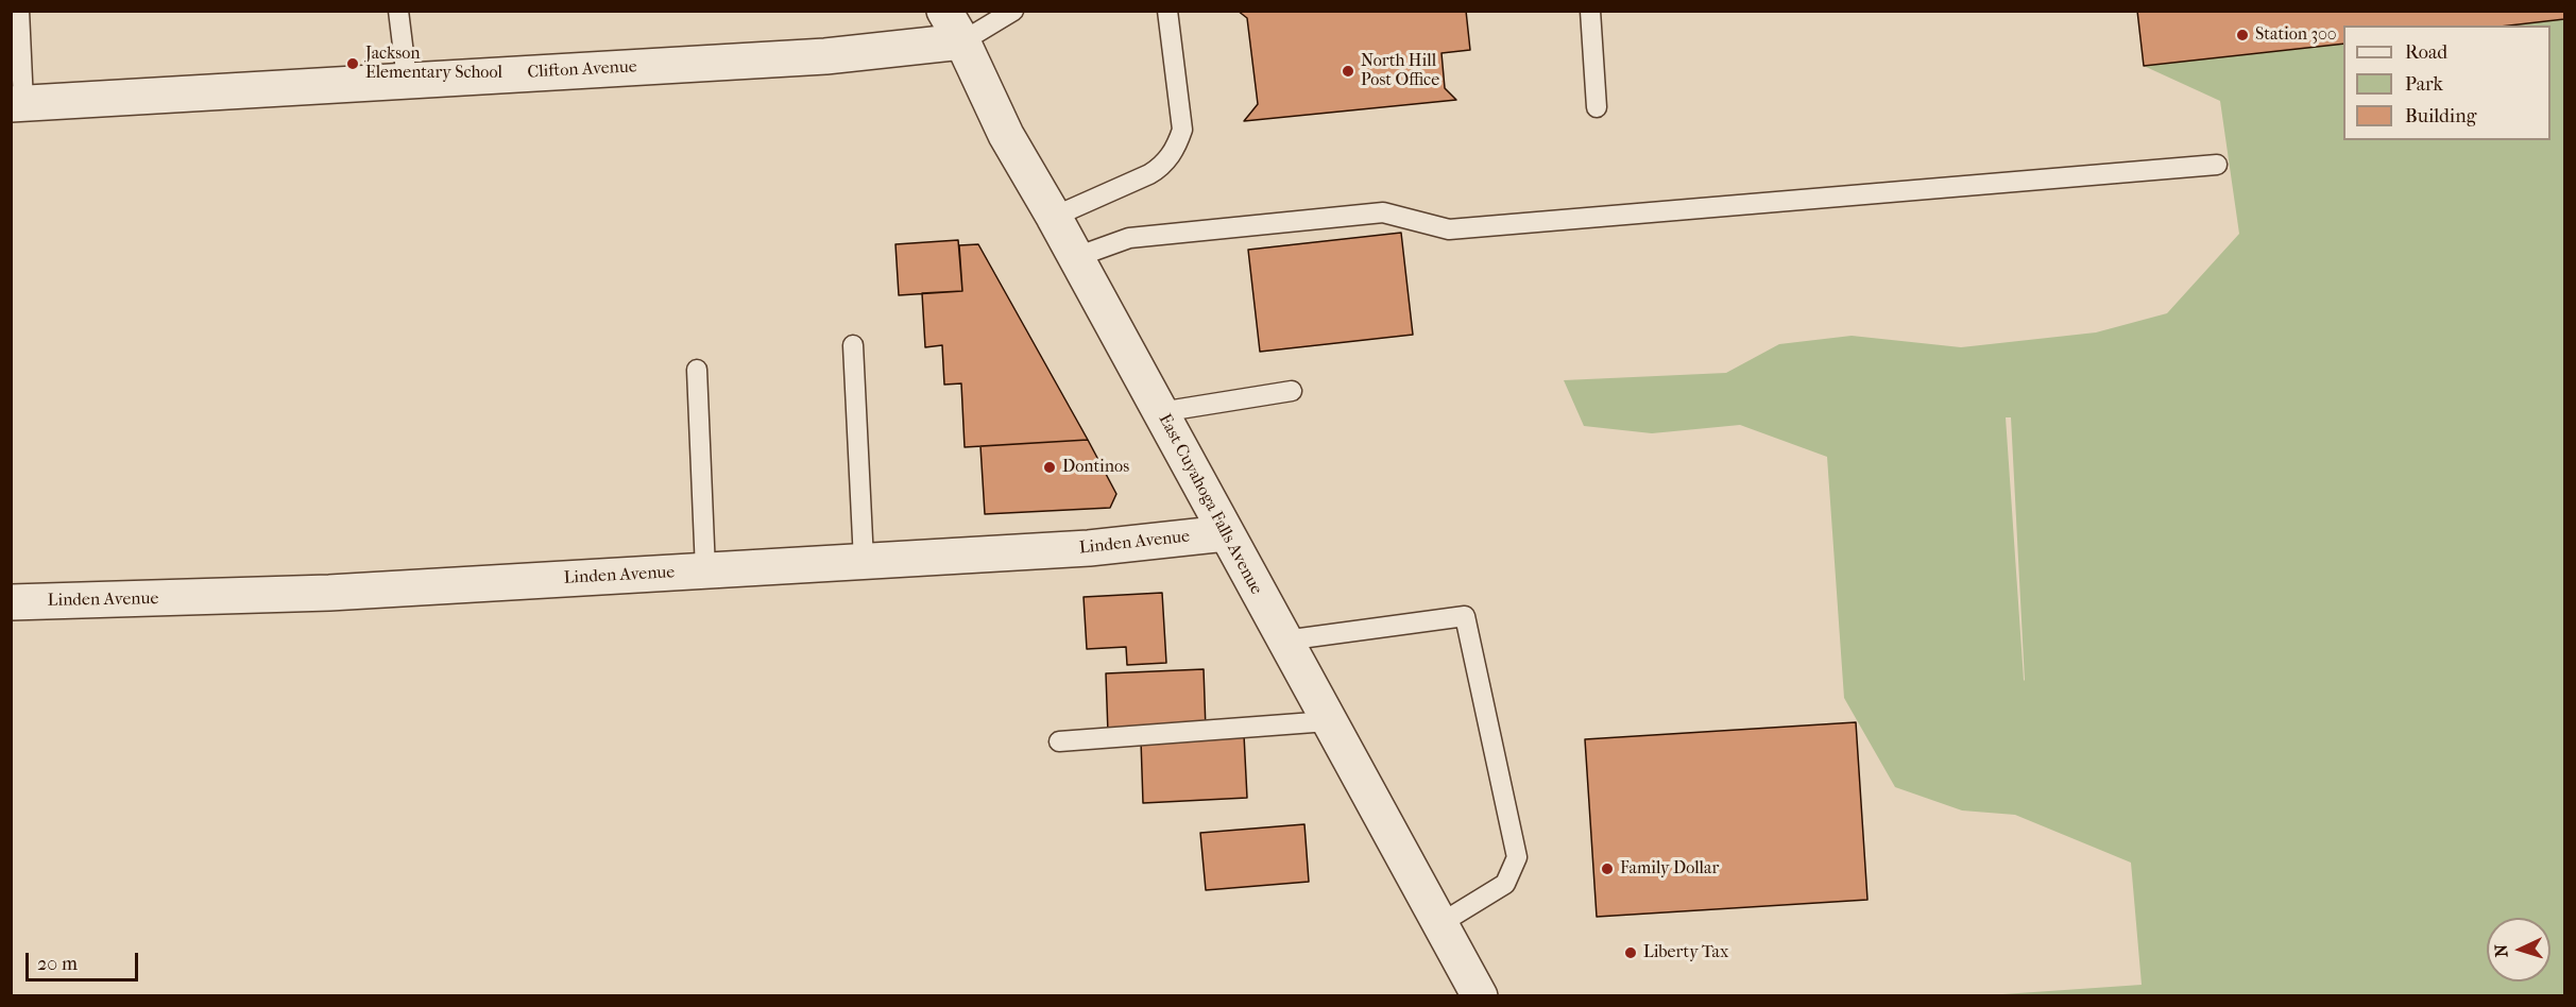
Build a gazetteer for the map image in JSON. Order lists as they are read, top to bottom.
{
  "streets": {
    "street": ["Clifton Avenue", "East Cuyahoga Falls Avenue", "Linden Avenue"]
  },
  "crossings": [
    ["Clifton Avenue", "East Cuyahoga Falls Avenue"],
    ["East Cuyahoga Falls Avenue", "Linden Avenue"]
  ],
  "places": [
    "Station 300",
    "Jackson Elementary School",
    "North Hill Post Office",
    "Dontinos",
    "Family Dollar",
    "Liberty Tax"
  ],
  "legend": ["Road", "Park", "Building"],
  "scale_bar": "20 m",
  "north": "left"
}
